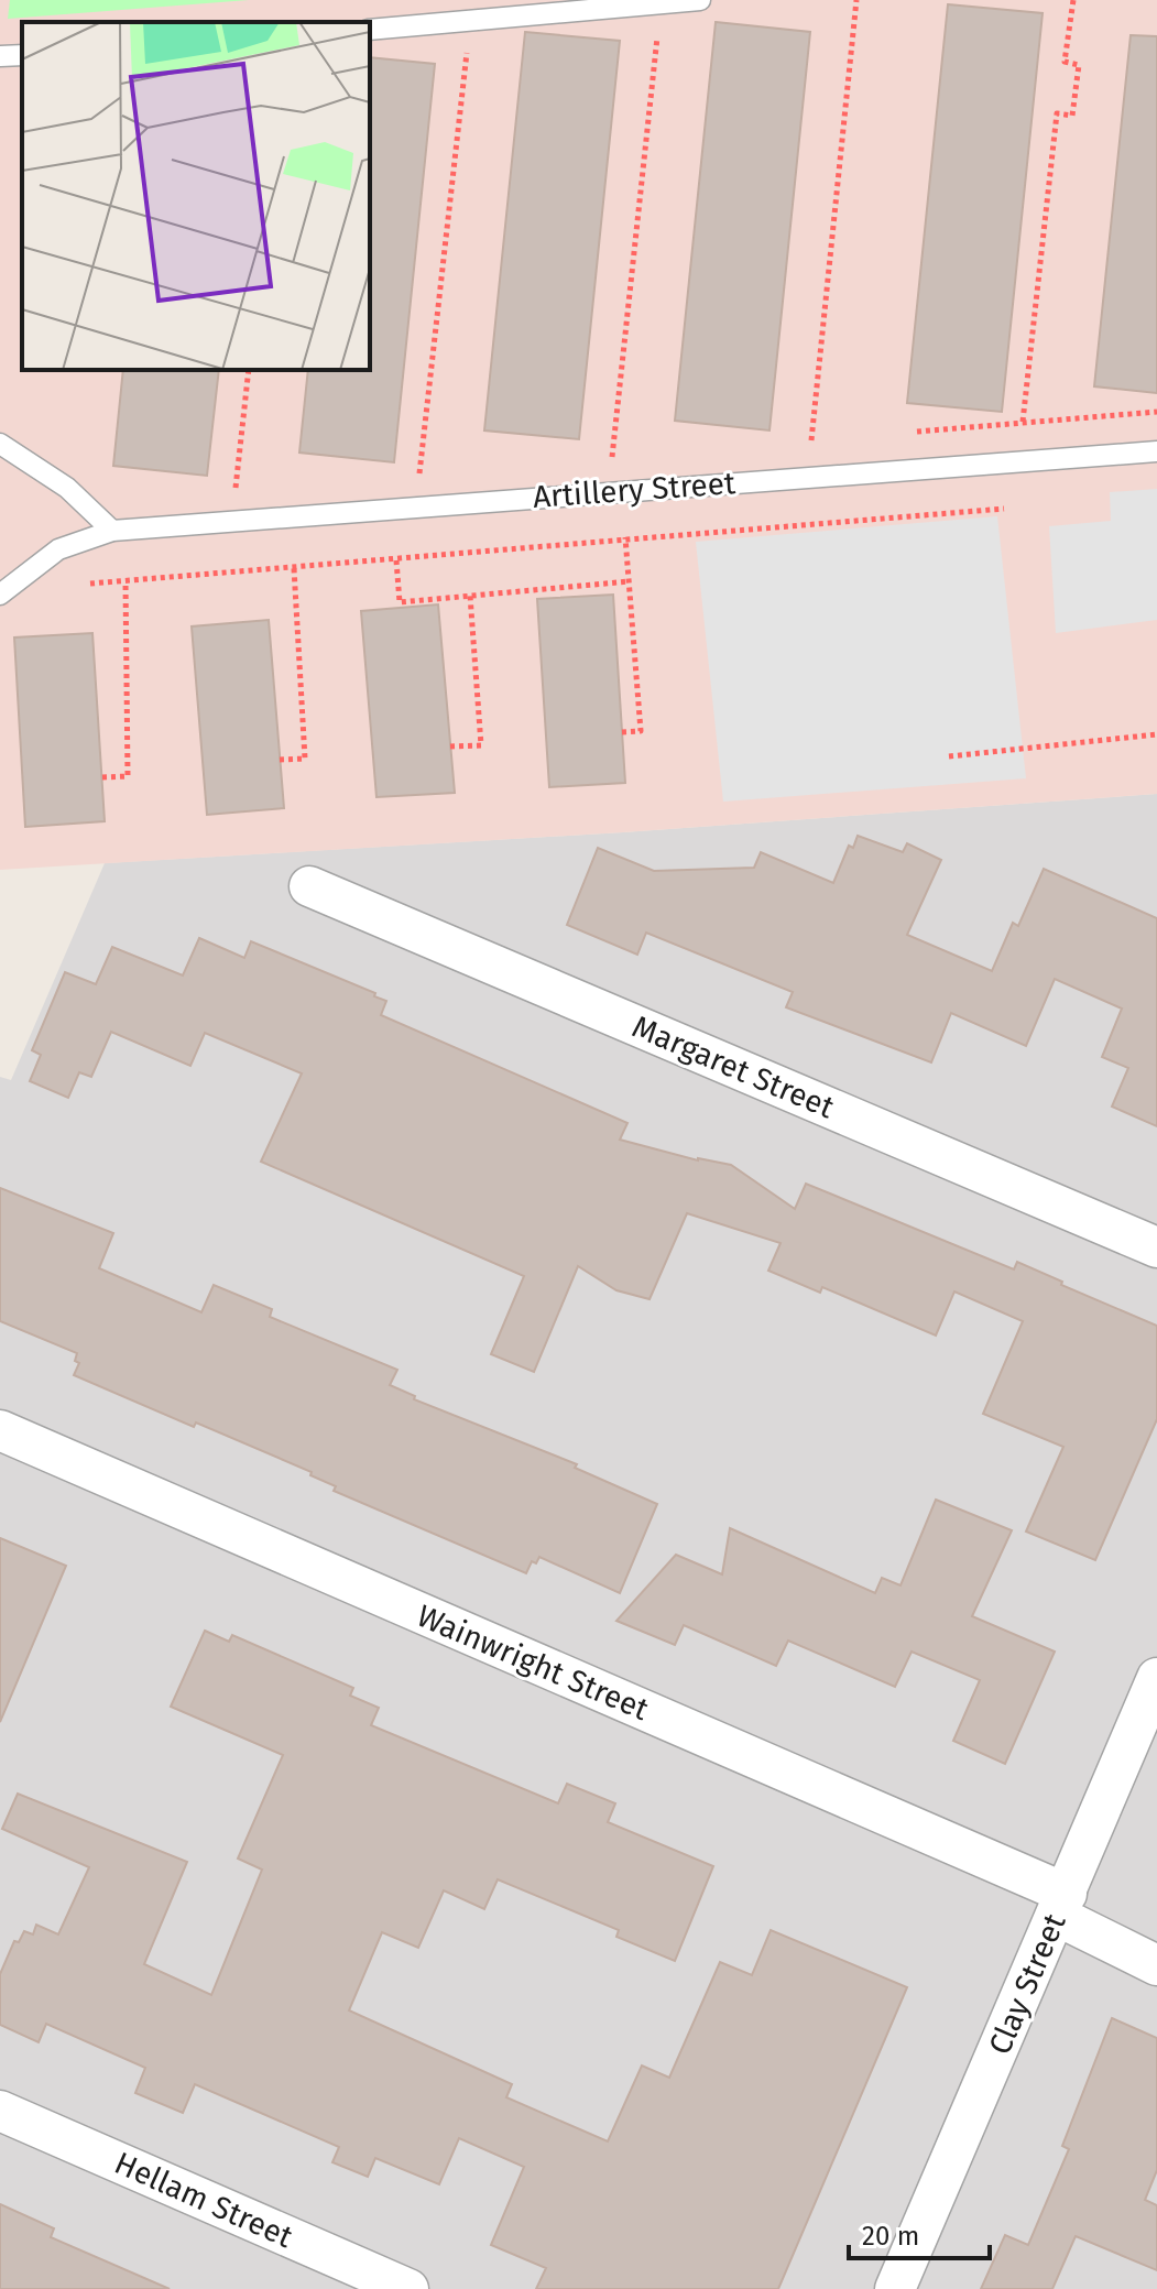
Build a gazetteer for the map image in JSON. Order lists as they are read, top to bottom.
{
  "streets": {
    "street": [
      "Margaret Street",
      "Wainwright Street",
      "Clay Street",
      "Hellam Street"
    ],
    "lane": ["Artillery Street"]
  },
  "crossings": [
    ["Wainwright Street", "Clay Street"]
  ],
  "scale_bar": "20 m"
}
